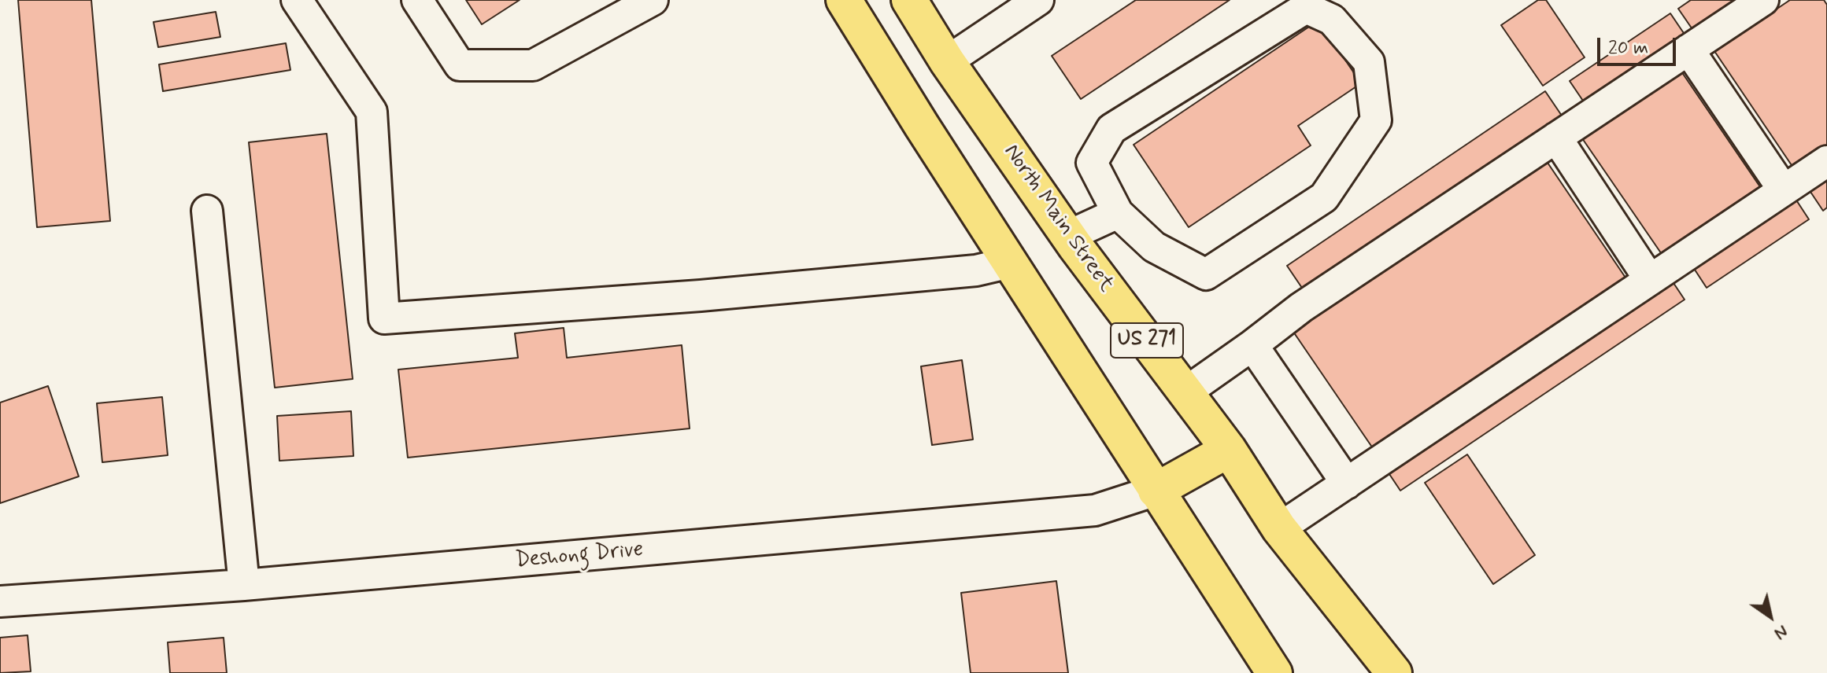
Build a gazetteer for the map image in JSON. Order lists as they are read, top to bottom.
{
  "streets": {
    "highway": ["North Main Street", "US 271"],
    "street": ["Deshong Drive"]
  },
  "scale_bar": "20 m",
  "north": "bottom right"
}
